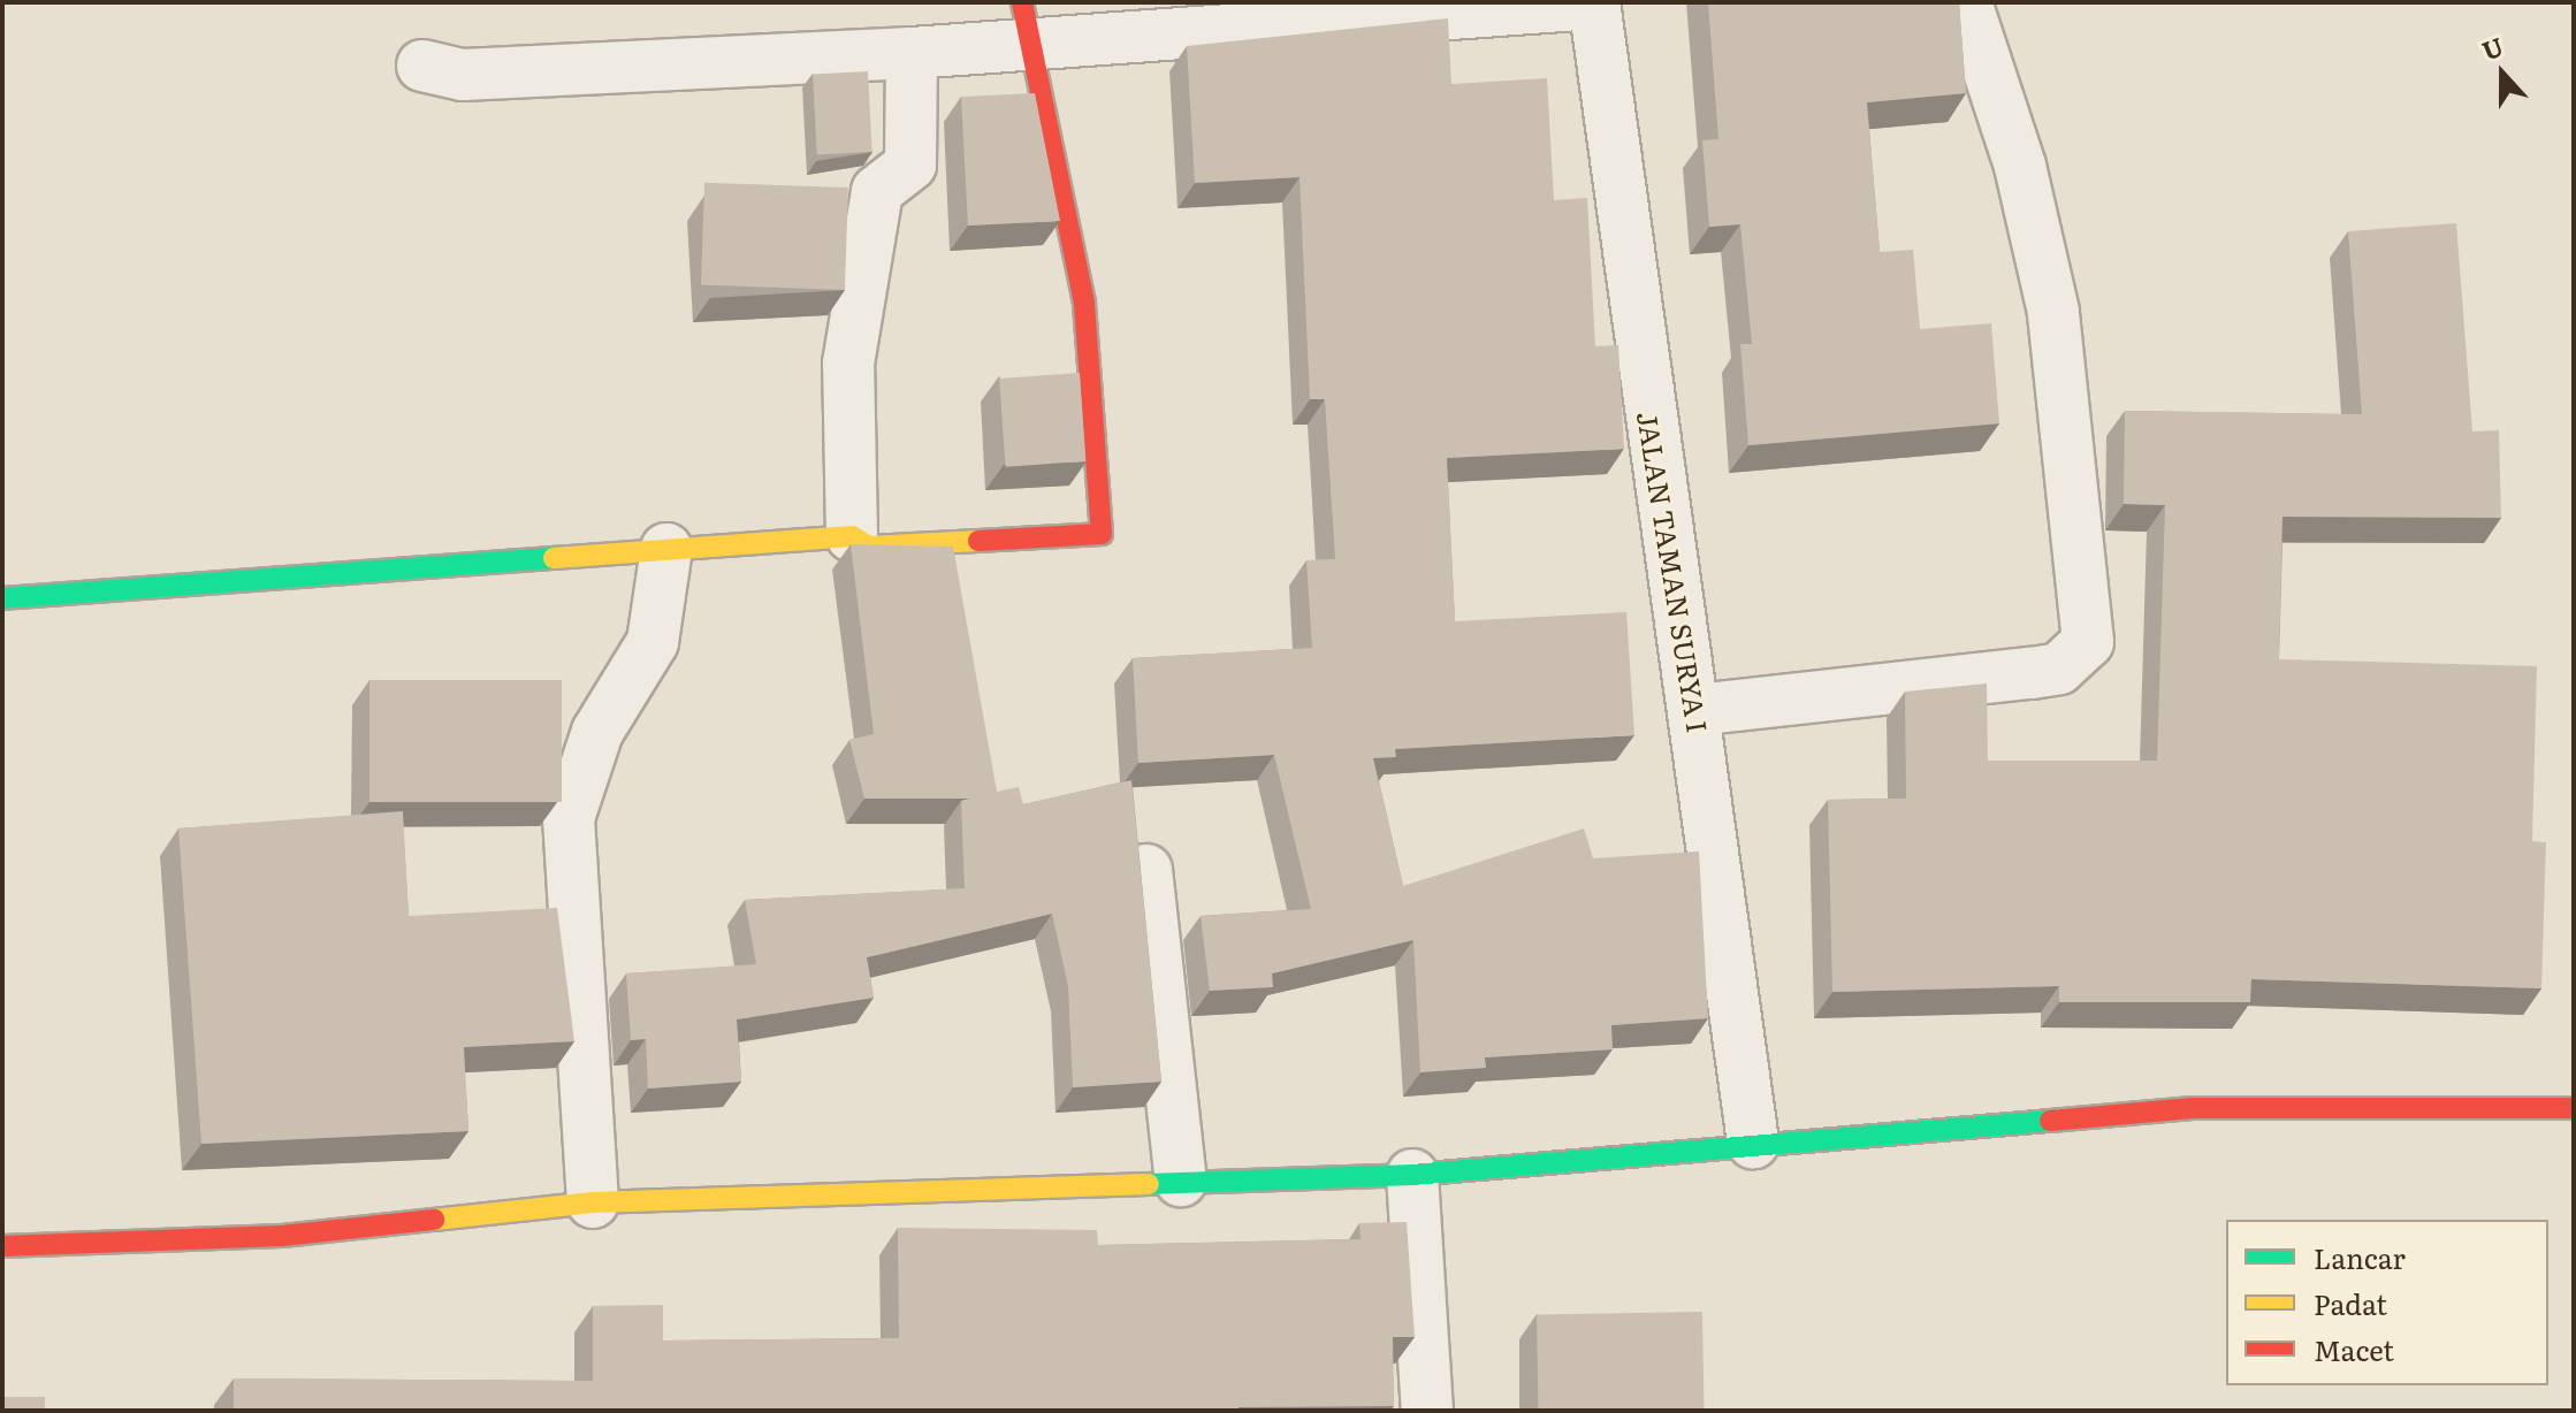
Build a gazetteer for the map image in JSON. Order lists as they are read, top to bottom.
{
  "streets": {
    "street": ["JALAN TAMAN SURYA I"]
  },
  "legend": ["Lancar", "Padat", "Macet"],
  "north": "top"
}
